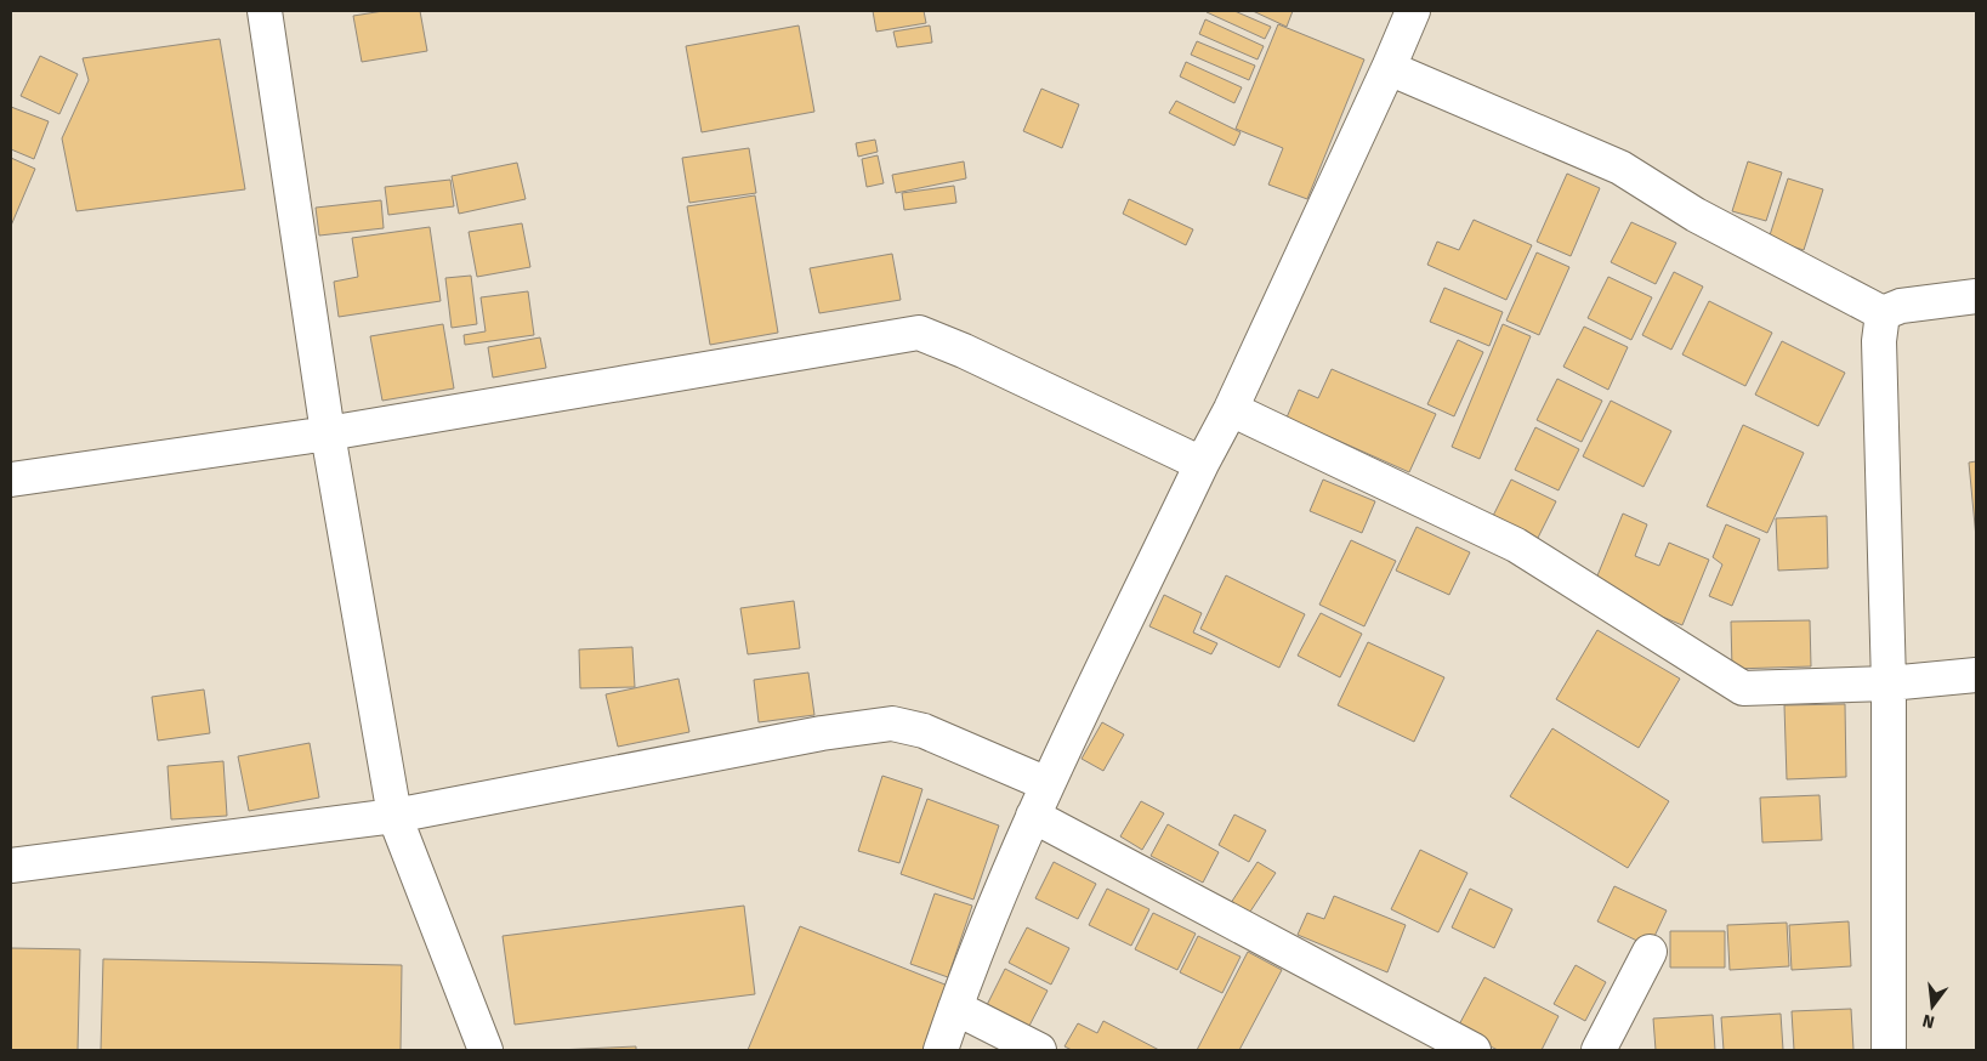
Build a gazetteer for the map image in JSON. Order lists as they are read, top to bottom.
{
  "north": "bottom"
}
